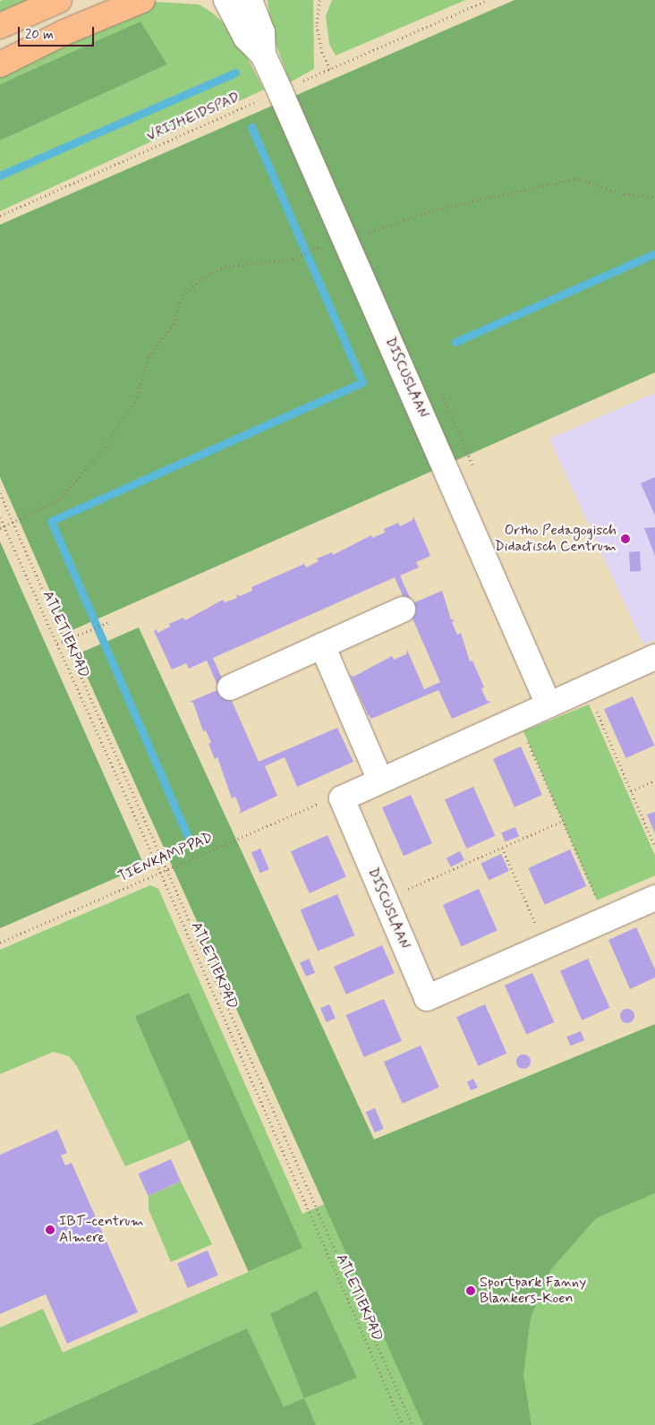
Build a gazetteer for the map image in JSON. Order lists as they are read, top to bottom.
{
  "streets": {
    "street": ["DISCUSLAAN"],
    "path": ["VRIJHEIDSPAD", "ATLETIEKPAD", "TIENKAMPPAD"]
  },
  "crossings": [
    ["VRIJHEIDSPAD", "DISCUSLAAN"],
    ["DISCUSLAAN", "TIENKAMPPAD"],
    ["ATLETIEKPAD", "TIENKAMPPAD"]
  ],
  "places": ["Ortho Pedagogisch Didactisch Centrum", "IBT-centrum Almere", "Sportpark Fanny Blankers-Koen"],
  "scale_bar": "20 m"
}
